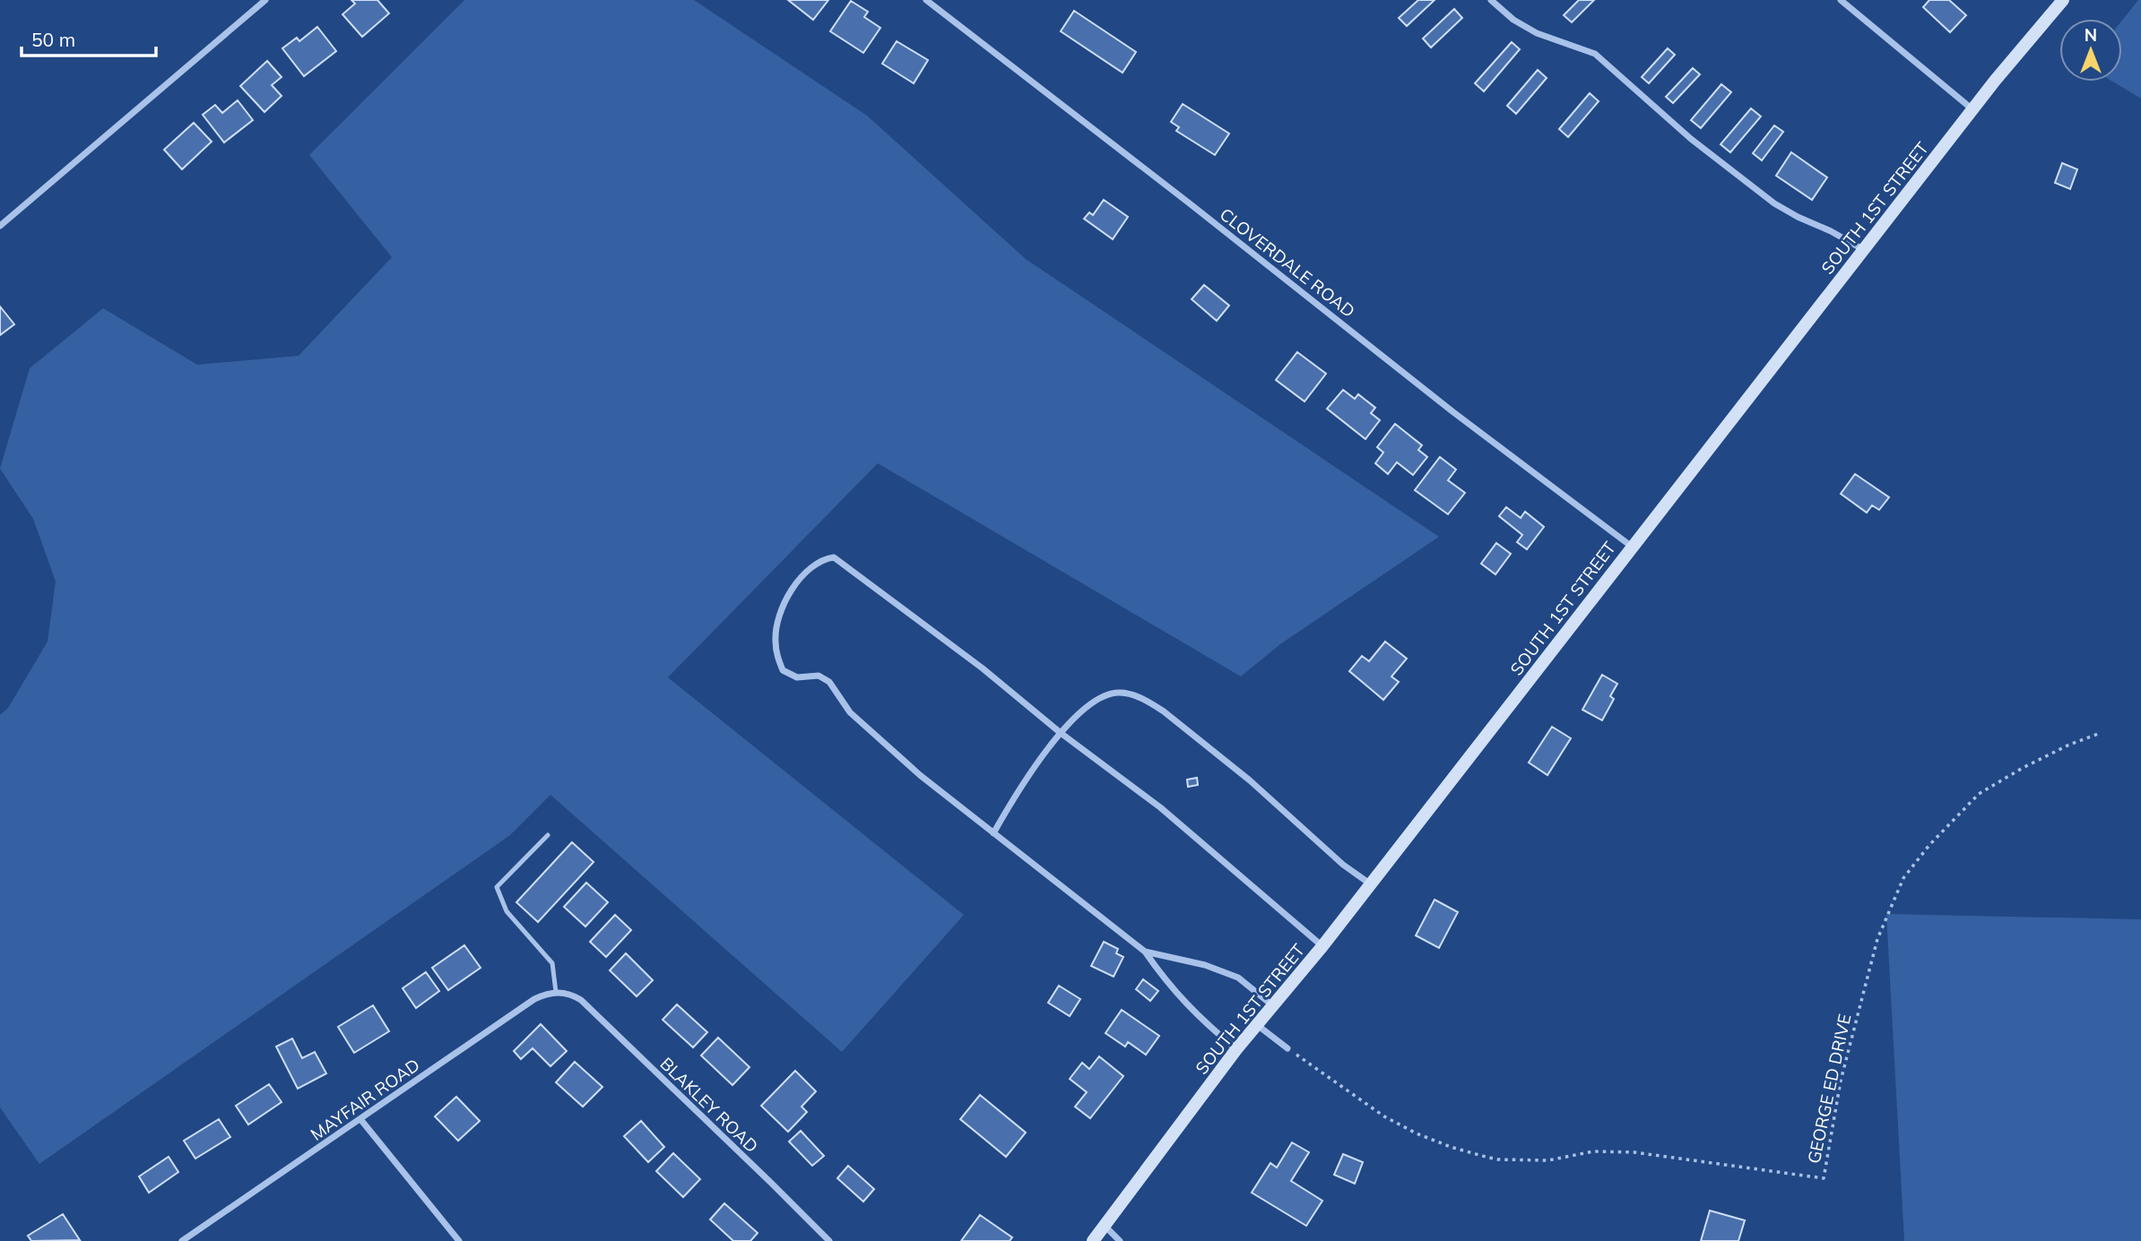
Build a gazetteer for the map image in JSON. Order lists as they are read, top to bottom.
{
  "streets": {
    "main road": ["SOUTH 1ST STREET"],
    "street": ["CLOVERDALE ROAD", "MAYFAIR ROAD", "BLAKLEY ROAD"],
    "path": ["GEORGE ED DRIVE"]
  },
  "crossings": [
    ["SOUTH 1ST STREET", "CLOVERDALE ROAD"],
    ["MAYFAIR ROAD", "BLAKLEY ROAD"]
  ],
  "scale_bar": "50 m",
  "north": "top"
}
